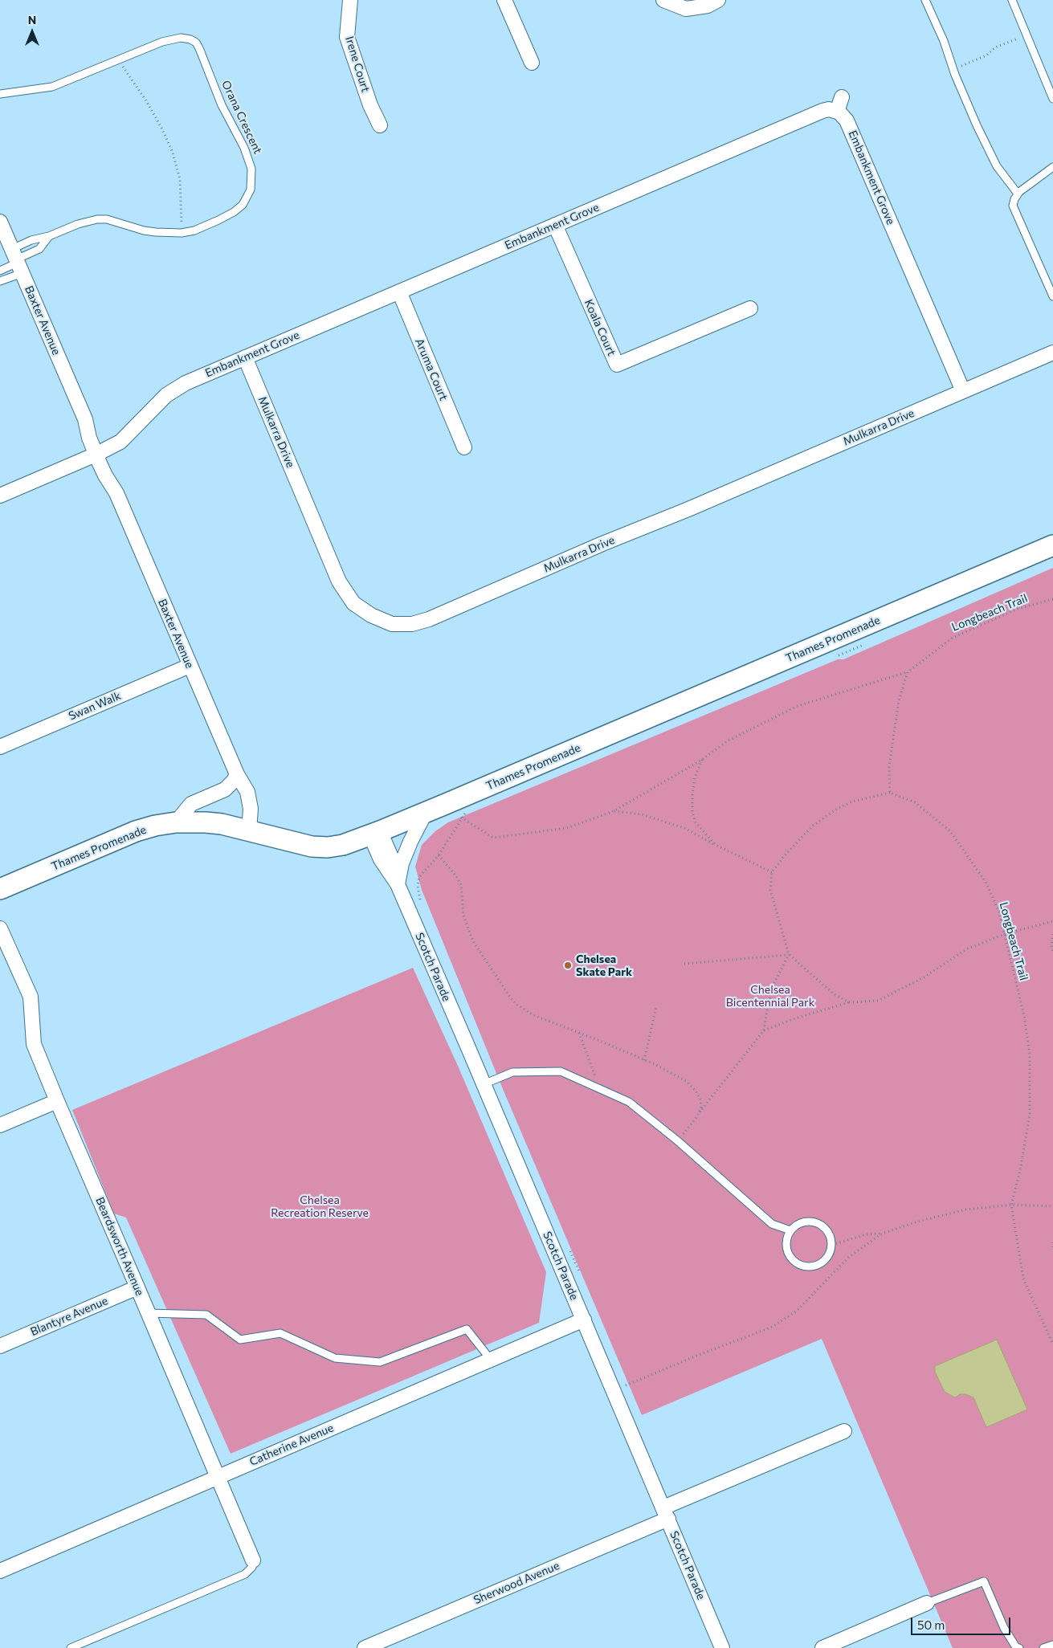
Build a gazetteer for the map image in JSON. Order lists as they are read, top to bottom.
{
  "streets": {
    "main road": ["Thames Promenade"],
    "street": [
      "Irene Court",
      "Embankment Grove",
      "Baxter Avenue",
      "Koala Court",
      "Aruma Court",
      "Mulkarra Drive",
      "Swan Walk",
      "Scotch Parade",
      "Beardsworth Avenue",
      "Blantyre Avenue",
      "Catherine Avenue",
      "Sherwood Avenue"
    ],
    "lane": ["Orana Crescent"],
    "path": ["Longbeach Trail"]
  },
  "crossings": [
    ["Orana Crescent", "Baxter Avenue"],
    ["Embankment Grove", "Baxter Avenue"],
    ["Embankment Grove", "Koala Court"],
    ["Embankment Grove", "Aruma Court"],
    ["Embankment Grove", "Mulkarra Drive"],
    ["Baxter Avenue", "Thames Promenade"],
    ["Baxter Avenue", "Swan Walk"],
    ["Thames Promenade", "Scotch Parade"],
    ["Scotch Parade", "Catherine Avenue"],
    ["Scotch Parade", "Sherwood Avenue"],
    ["Beardsworth Avenue", "Blantyre Avenue"],
    ["Beardsworth Avenue", "Catherine Avenue"]
  ],
  "parks": ["Chelsea Bicentennial Park", "Chelsea Recreation Reserve"],
  "places": ["Chelsea Skate Park"],
  "scale_bar": "50 m",
  "north": "top"
}
